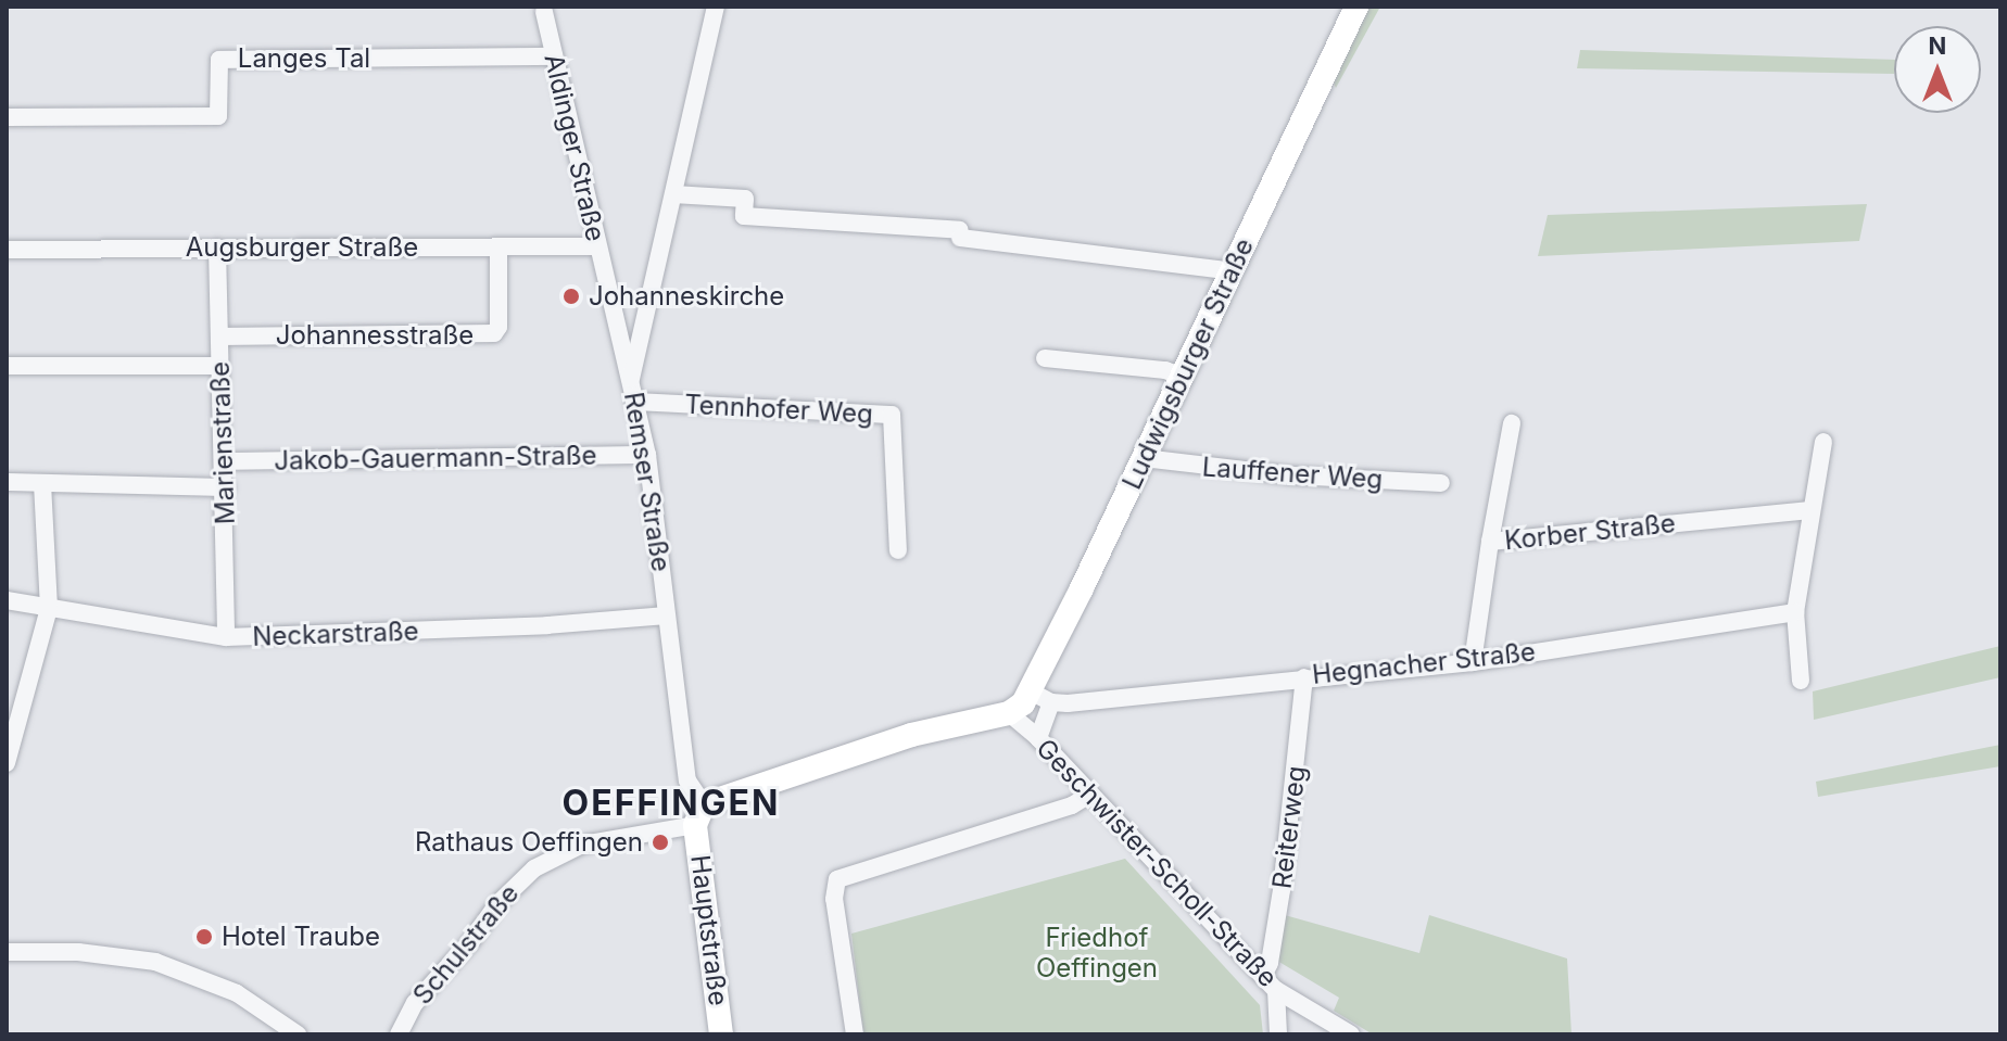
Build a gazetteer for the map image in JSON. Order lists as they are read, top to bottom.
{
  "streets": {
    "street": [
      "Langes Tal",
      "Aldinger Straße",
      "Augsburger Straße",
      "Johannesstraße",
      "Ludwigsburger Straße",
      "Tennhofer Weg",
      "Marienstraße",
      "Jakob-Gauermann-Straße",
      "Lauffener Weg",
      "Remser Straße",
      "Korber Straße",
      "Neckarstraße",
      "Hegnacher Straße",
      "Reiterweg",
      "Geschwister-Scholl-Straße",
      "Hauptstraße",
      "Schulstraße"
    ]
  },
  "crossings": [
    ["Langes Tal", "Aldinger Straße"],
    ["Aldinger Straße", "Augsburger Straße"],
    ["Aldinger Straße", "Tennhofer Weg"],
    ["Aldinger Straße", "Remser Straße"],
    ["Augsburger Straße", "Johannesstraße"],
    ["Augsburger Straße", "Marienstraße"],
    ["Johannesstraße", "Marienstraße"],
    ["Ludwigsburger Straße", "Lauffener Weg"],
    ["Ludwigsburger Straße", "Hegnacher Straße"],
    ["Ludwigsburger Straße", "Geschwister-Scholl-Straße"],
    ["Tennhofer Weg", "Remser Straße"],
    ["Marienstraße", "Jakob-Gauermann-Straße"],
    ["Marienstraße", "Neckarstraße"],
    ["Jakob-Gauermann-Straße", "Remser Straße"],
    ["Remser Straße", "Neckarstraße"],
    ["Remser Straße", "Hauptstraße"],
    ["Remser Straße", "Schulstraße"],
    ["Korber Straße", "Hegnacher Straße"],
    ["Hegnacher Straße", "Reiterweg"],
    ["Reiterweg", "Geschwister-Scholl-Straße"],
    ["Hauptstraße", "Schulstraße"]
  ],
  "districts": ["OEFFINGEN"],
  "parks": ["Friedhof Oeffingen"],
  "places": ["Johanneskirche", "Rathaus Oeffingen", "Hotel Traube"],
  "north": "top"
}
